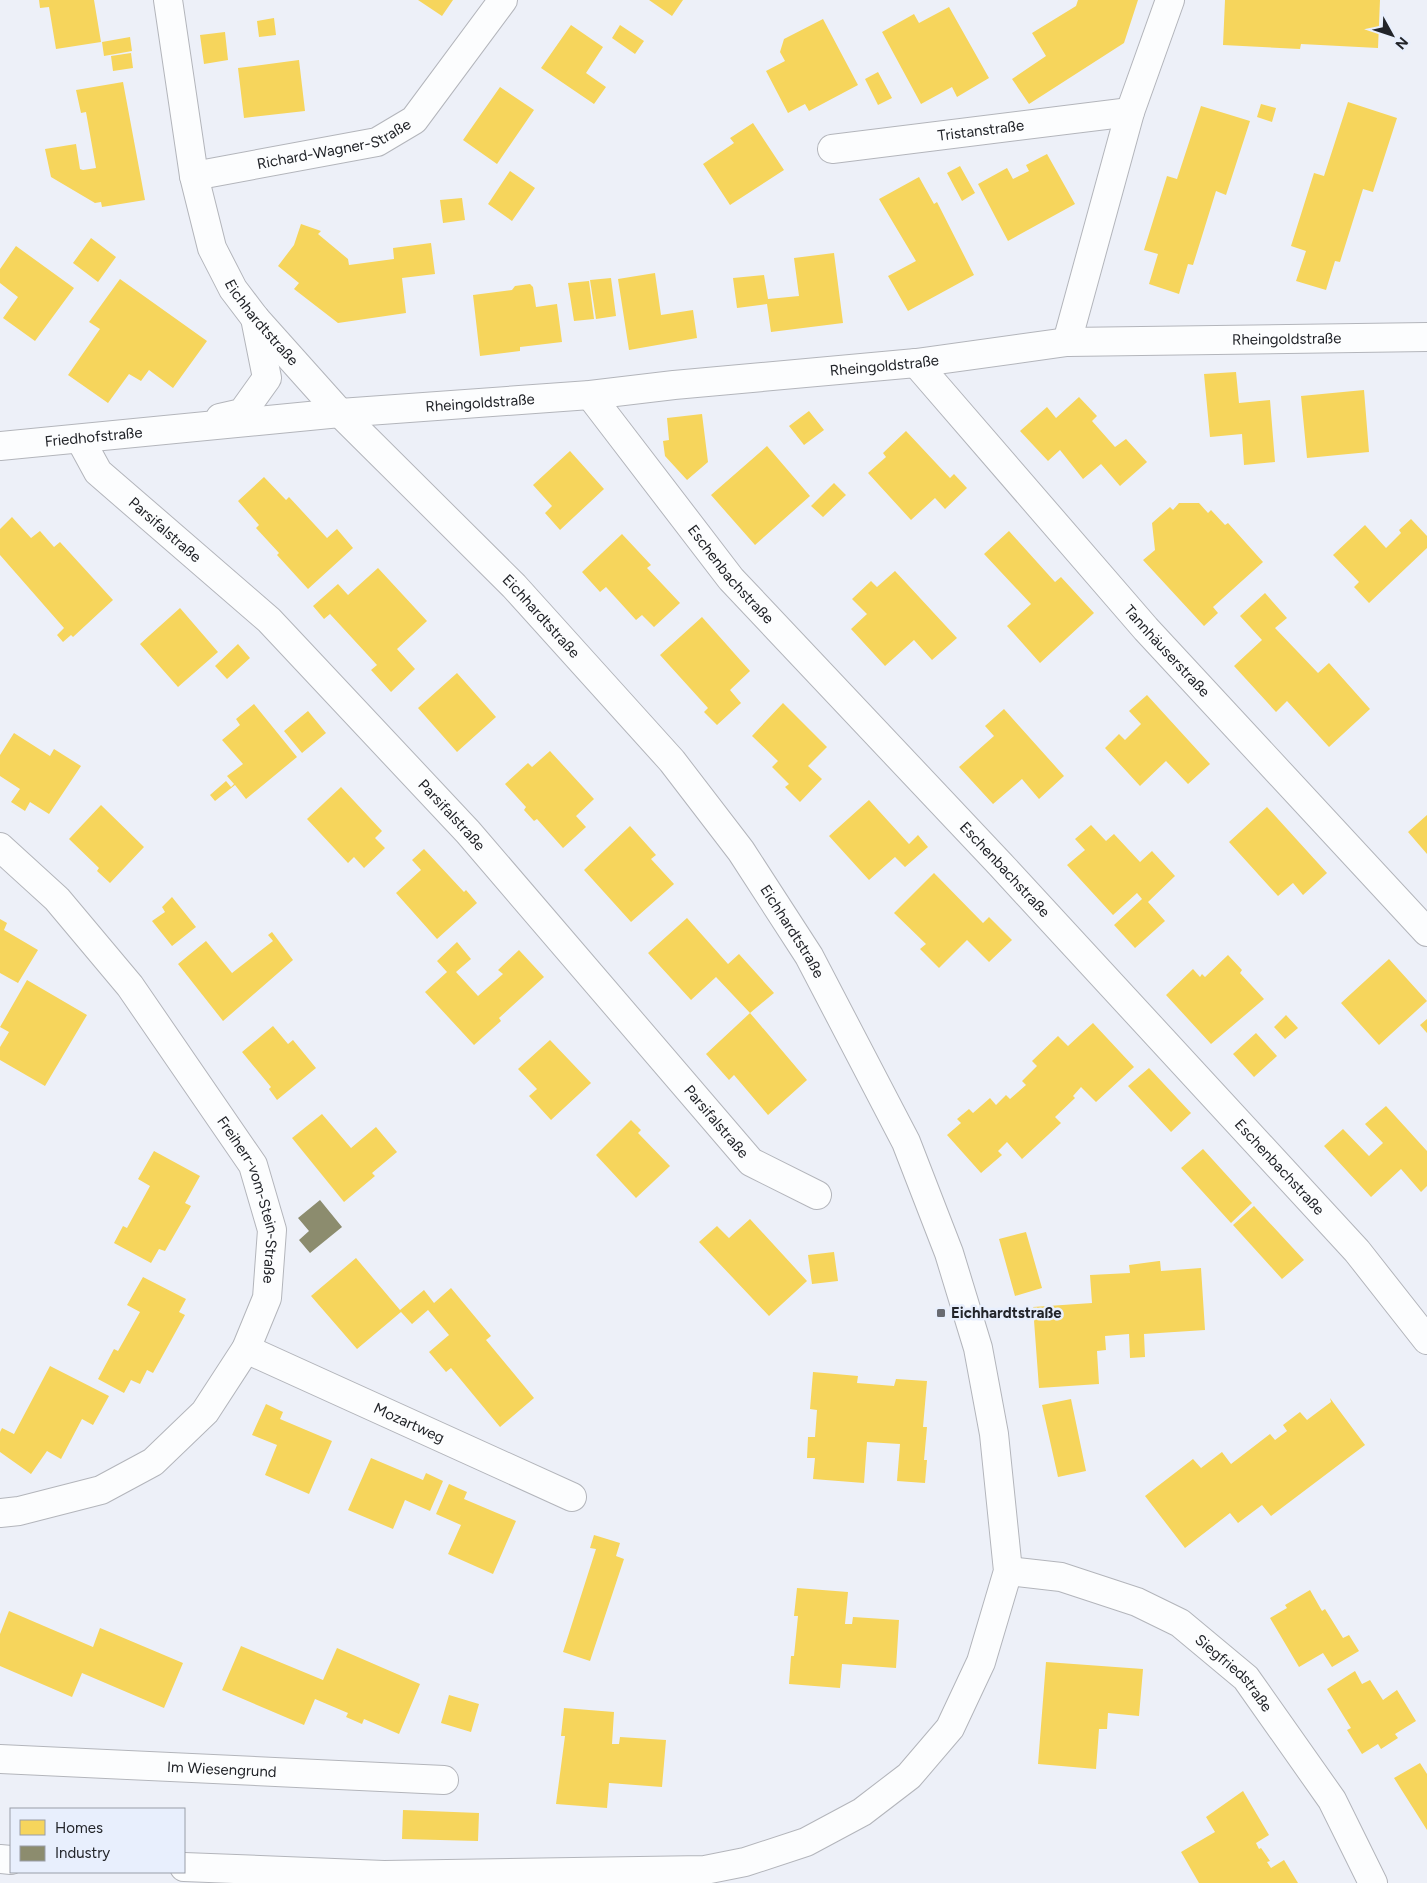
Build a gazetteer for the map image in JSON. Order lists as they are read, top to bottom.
{
  "streets": {
    "street": [
      "Tristanstraße",
      "Richard-Wagner-Straße",
      "Eichhardtstraße",
      "Rheingoldstraße",
      "Friedhofstraße",
      "Parsifalstraße",
      "Eschenbachstraße",
      "Tannhäuserstraße",
      "Freiherr-vom-Stein-Straße",
      "Mozartweg",
      "Siegfriedstraße",
      "Im Wiesengrund"
    ]
  },
  "crossings": [
    ["Richard-Wagner-Straße", "Eichhardtstraße"],
    ["Eichhardtstraße", "Rheingoldstraße"],
    ["Eichhardtstraße", "Friedhofstraße"],
    ["Eichhardtstraße", "Siegfriedstraße"],
    ["Rheingoldstraße", "Friedhofstraße"],
    ["Rheingoldstraße", "Eschenbachstraße"],
    ["Rheingoldstraße", "Tannhäuserstraße"],
    ["Friedhofstraße", "Parsifalstraße"],
    ["Freiherr-vom-Stein-Straße", "Mozartweg"]
  ],
  "places": {
    "transit": ["Eichhardtstraße"]
  },
  "legend": ["Homes", "Industry"],
  "north": "bottom right"
}
